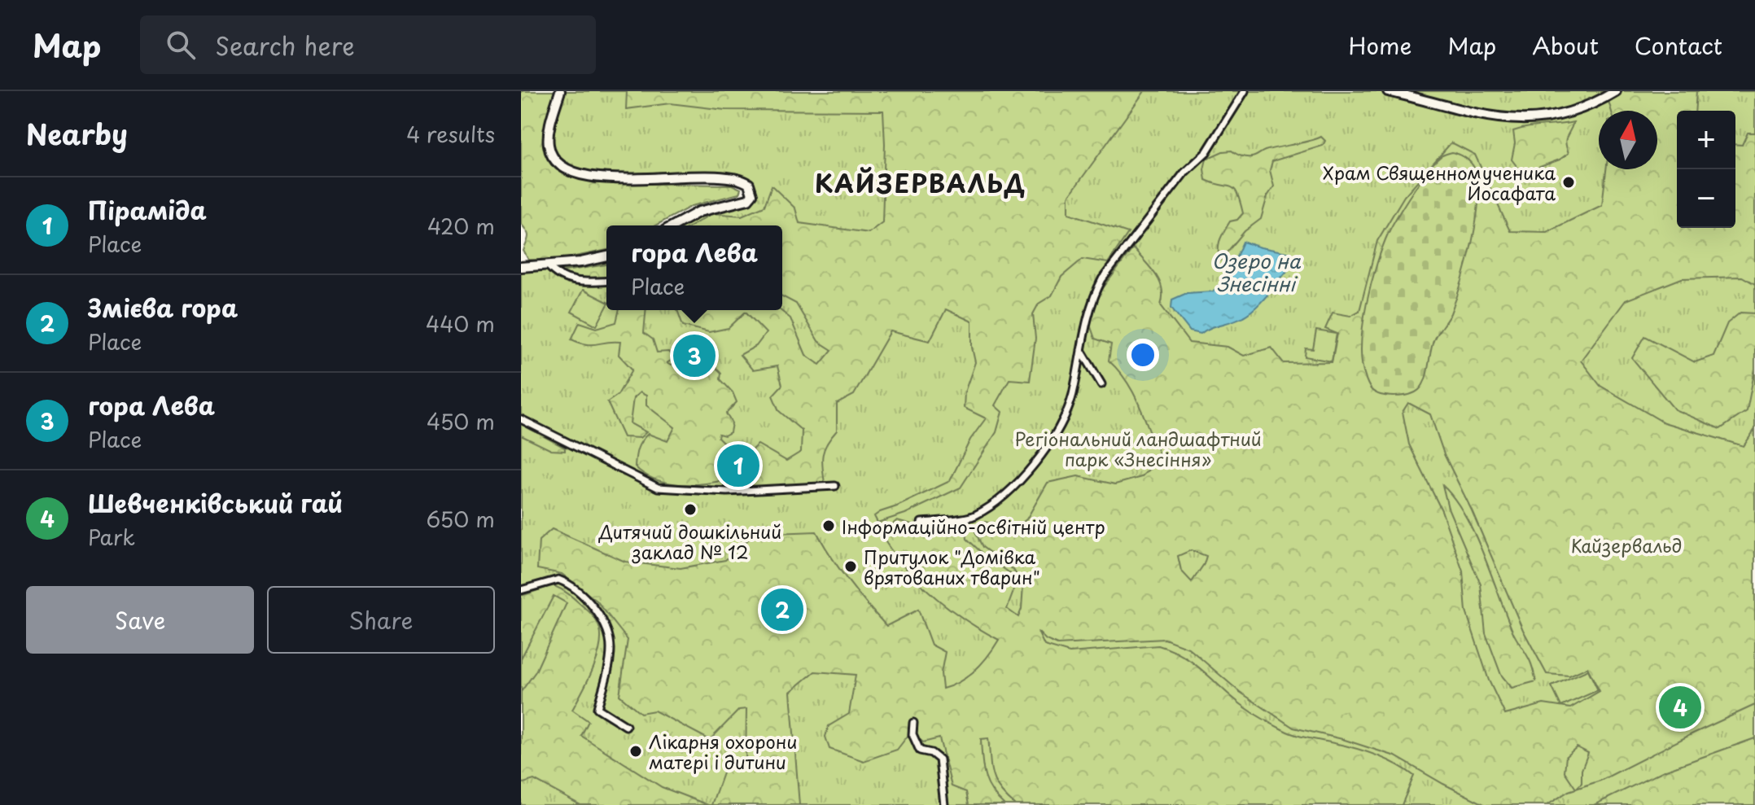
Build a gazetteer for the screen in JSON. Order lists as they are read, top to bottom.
{
  "districts": ["КАЙЗЕРВАЛЬД"],
  "water": ["Озеро на Знесінні"],
  "parks": ["Регіональний ландшафтний парк «Знесіння»", "Кайзервальд"],
  "places": [
    "Храм Священномученика Йосафата",
    "Дитячий дошкільний заклад № 12",
    "Інформаційно-освітній центр",
    "Притулок \"Домівка врятованих тварин\"",
    "Лікарня охорони матері і дитини"
  ],
  "north": "top",
  "page": {
    "header": "Map",
    "search": "Search here",
    "nav": [
      "Home",
      "Map",
      "About",
      "Contact"
    ],
    "heading": ["Nearby", "4 results"],
    "map_buttons": ["+", "−"],
    "list": [
      {
        "mark": "1",
        "name": "Піраміда",
        "note": "Place",
        "value": "420 m"
      },
      {
        "mark": "2",
        "name": "Змієва гора",
        "note": "Place",
        "value": "440 m"
      },
      {
        "mark": "3",
        "name": "гора Лева",
        "note": "Place",
        "value": "450 m"
      },
      {
        "mark": "4",
        "name": "Шевченківський гай",
        "note": "Park",
        "value": "650 m"
      }
    ],
    "popup": ["гора Лева", "Place"],
    "pins": [
      "3",
      "1",
      "2",
      "4"
    ],
    "buttons": ["Save", "Share"]
  }
}
